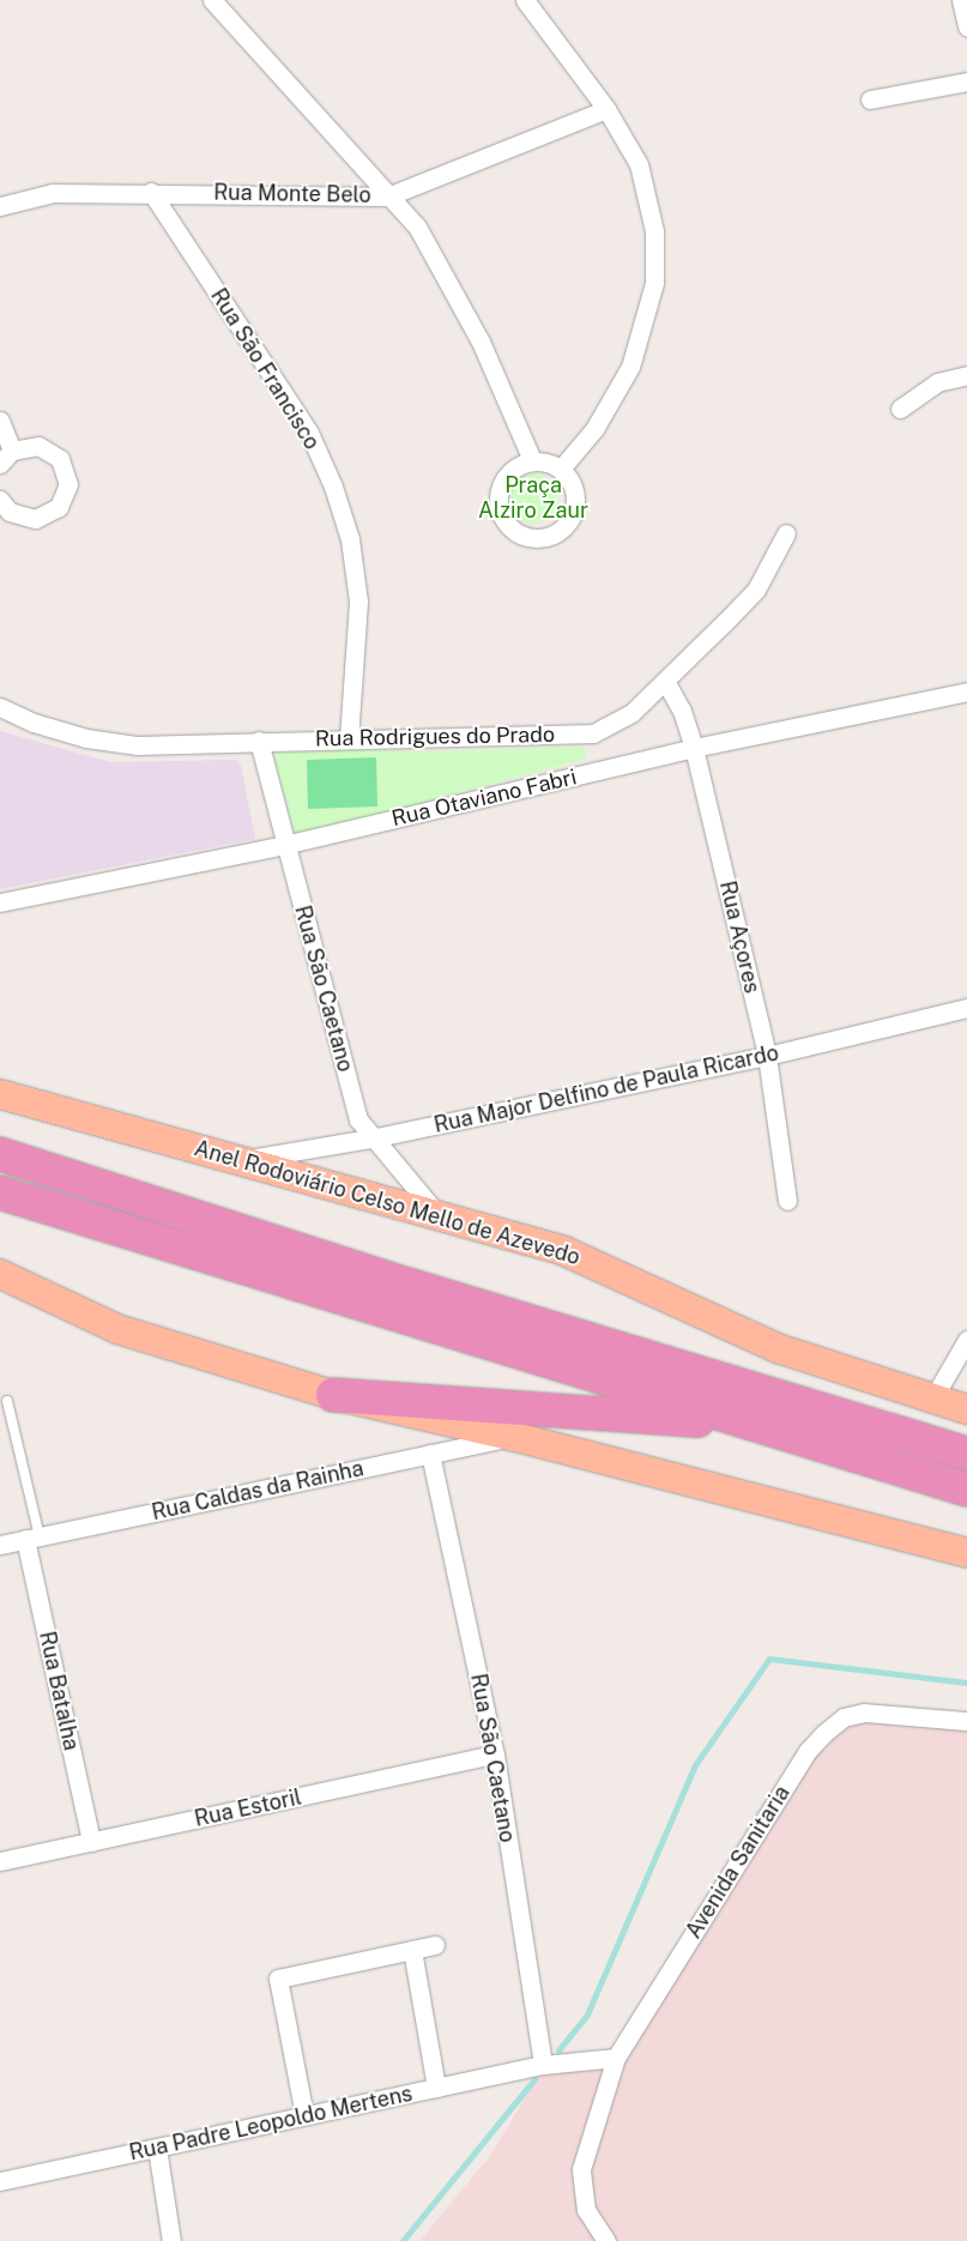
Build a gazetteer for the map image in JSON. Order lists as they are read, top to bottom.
{
  "streets": {
    "main road": ["Anel Rodoviário Celso Mello de Azevedo"],
    "street": [
      "Rua Monte Belo",
      "Rua São Francisco",
      "Rua Rodrigues do Prado",
      "Rua Otaviano Fabri",
      "Rua Açores",
      "Rua São Caetano",
      "Rua Major Delfino de Paula Ricardo",
      "Rua Caldas da Rainha",
      "Rua Batalha",
      "Rua Estoril",
      "Avenida Sanitaria",
      "Rua Padre Leopoldo Mertens"
    ]
  },
  "crossings": [
    ["Rua Monte Belo", "Rua São Francisco"],
    ["Rua São Francisco", "Rua Rodrigues do Prado"],
    ["Rua Rodrigues do Prado", "Rua Açores"],
    ["Rua Rodrigues do Prado", "Rua São Caetano"],
    ["Rua Otaviano Fabri", "Rua Açores"],
    ["Rua Otaviano Fabri", "Rua São Caetano"],
    ["Rua Açores", "Rua Major Delfino de Paula Ricardo"],
    ["Rua São Caetano", "Rua Major Delfino de Paula Ricardo"],
    ["Rua São Caetano", "Anel Rodoviário Celso Mello de Azevedo"],
    ["Rua São Caetano", "Rua Caldas da Rainha"],
    ["Rua São Caetano", "Rua Estoril"],
    ["Rua São Caetano", "Rua Padre Leopoldo Mertens"],
    ["Rua Major Delfino de Paula Ricardo", "Anel Rodoviário Celso Mello de Azevedo"],
    ["Rua Caldas da Rainha", "Rua Batalha"],
    ["Rua Batalha", "Rua Estoril"]
  ],
  "parks": ["Praça Alziro Zaur"]
}
